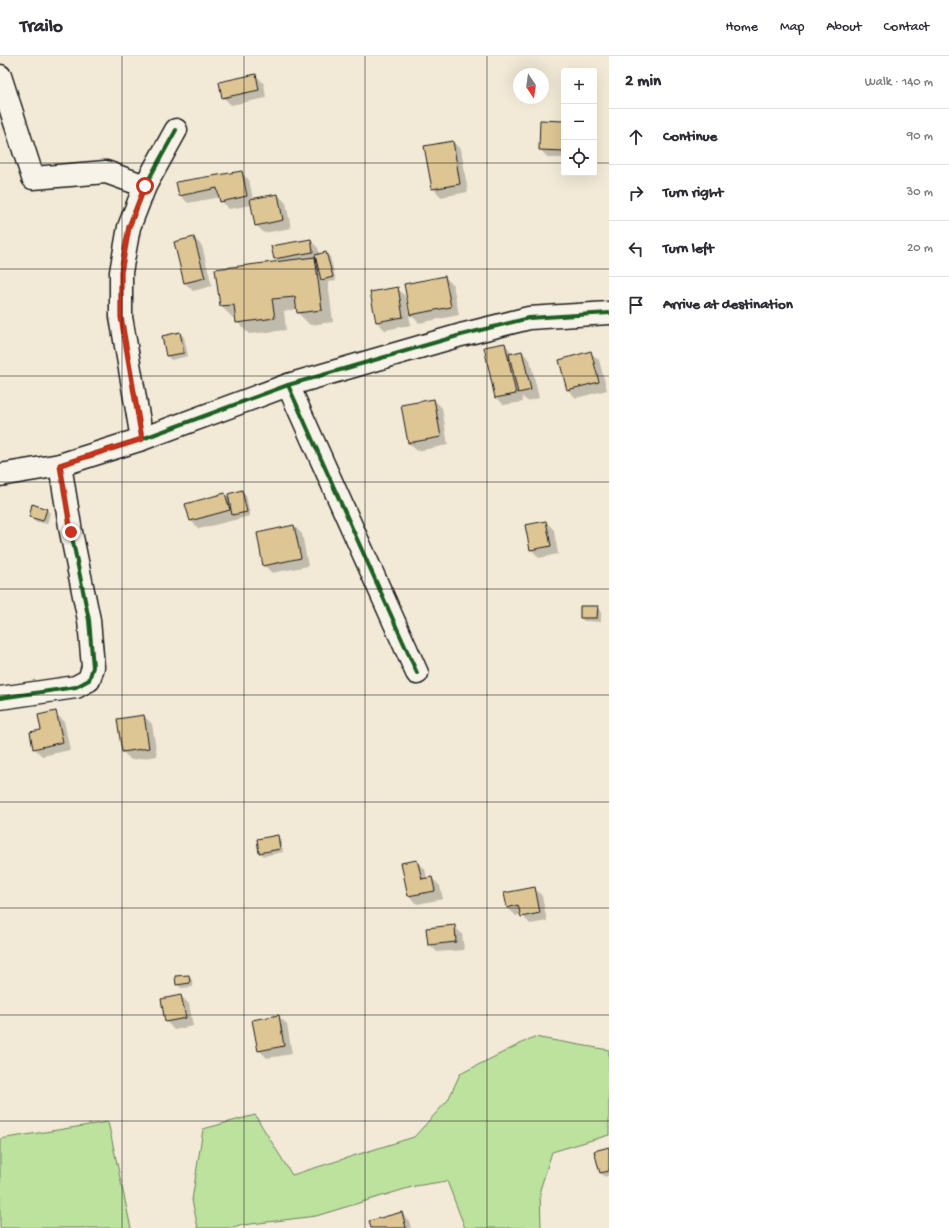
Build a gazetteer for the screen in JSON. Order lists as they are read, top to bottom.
{
  "north": "bottom",
  "page": {
    "header": "Trailo",
    "nav": [
      "Home",
      "Map",
      "About",
      "Contact"
    ],
    "heading": ["2 min", "Walk · 140 m"],
    "map_buttons": ["+", "−"],
    "list": [
      ["Continue", "90 m"],
      ["Turn right", "30 m"],
      ["Turn left", "20 m"],
      "Arrive at destination"
    ]
  }
}
